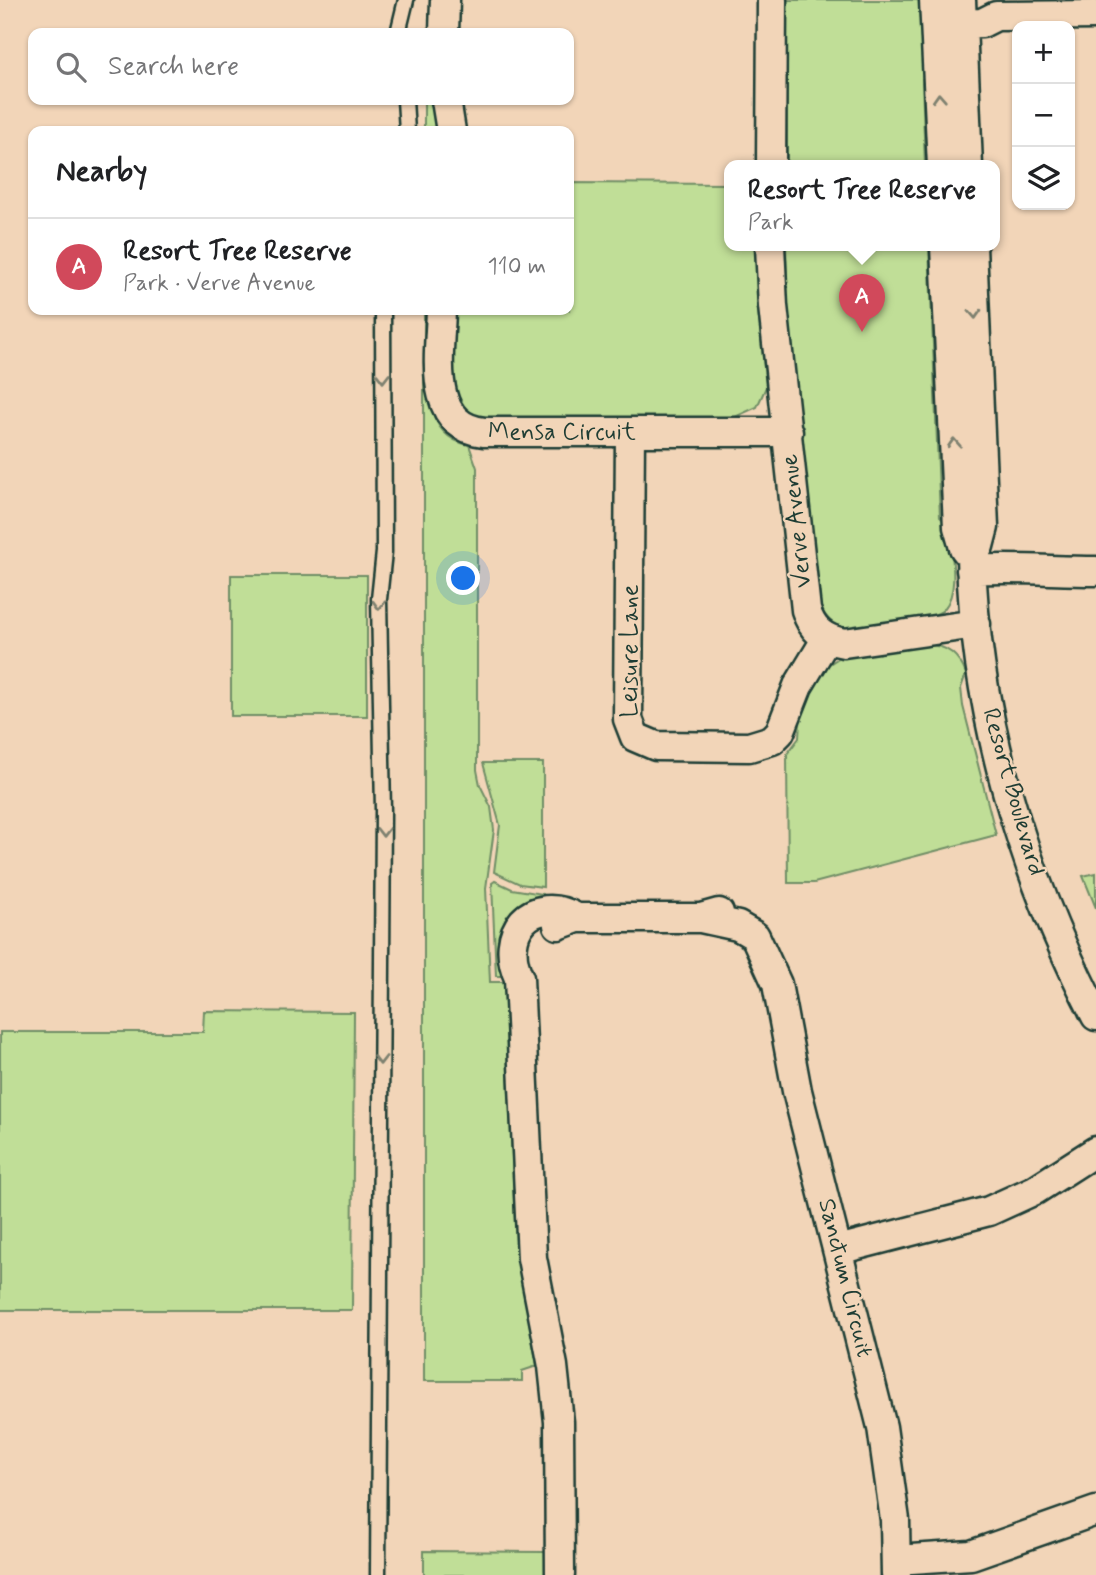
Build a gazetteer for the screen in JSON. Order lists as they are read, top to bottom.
{
  "streets": {
    "street": [
      "Mensa Circuit",
      "Verve Avenue",
      "Leisure Lane",
      "Resort Boulevard",
      "Sanctum Circuit"
    ]
  },
  "crossings": [
    ["Mensa Circuit", "Verve Avenue"],
    ["Mensa Circuit", "Leisure Lane"],
    ["Verve Avenue", "Leisure Lane"]
  ],
  "page": {
    "map_buttons": ["+", "−"],
    "search": "Search here",
    "heading": "Nearby",
    "popup": ["Resort Tree Reserve", "Park"],
    "list": [
      {
        "mark": "A",
        "name": "Resort Tree Reserve",
        "note": "Park · Verve Avenue",
        "value": "110 m"
      }
    ],
    "pins": "A"
  }
}
